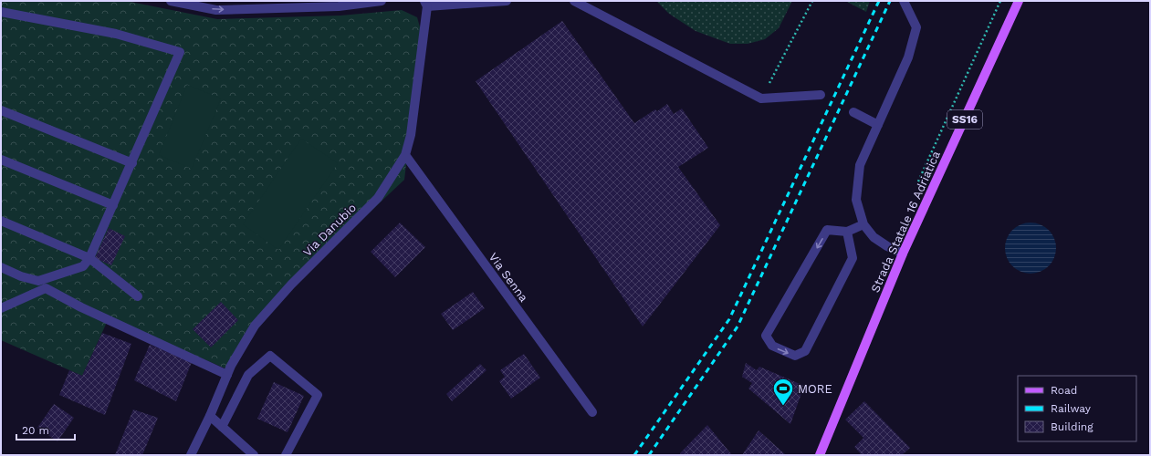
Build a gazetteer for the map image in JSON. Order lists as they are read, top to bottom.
{
  "streets": {
    "main road": ["SS16", "Strada Statale 16 Adriatica"],
    "street": ["Via Danubio", "Via Senna"]
  },
  "crossings": [
    ["Via Danubio", "Via Senna"]
  ],
  "places": {
    "sports": ["MORE"]
  },
  "legend": ["Road", "Railway", "Building"],
  "scale_bar": "20 m"
}
